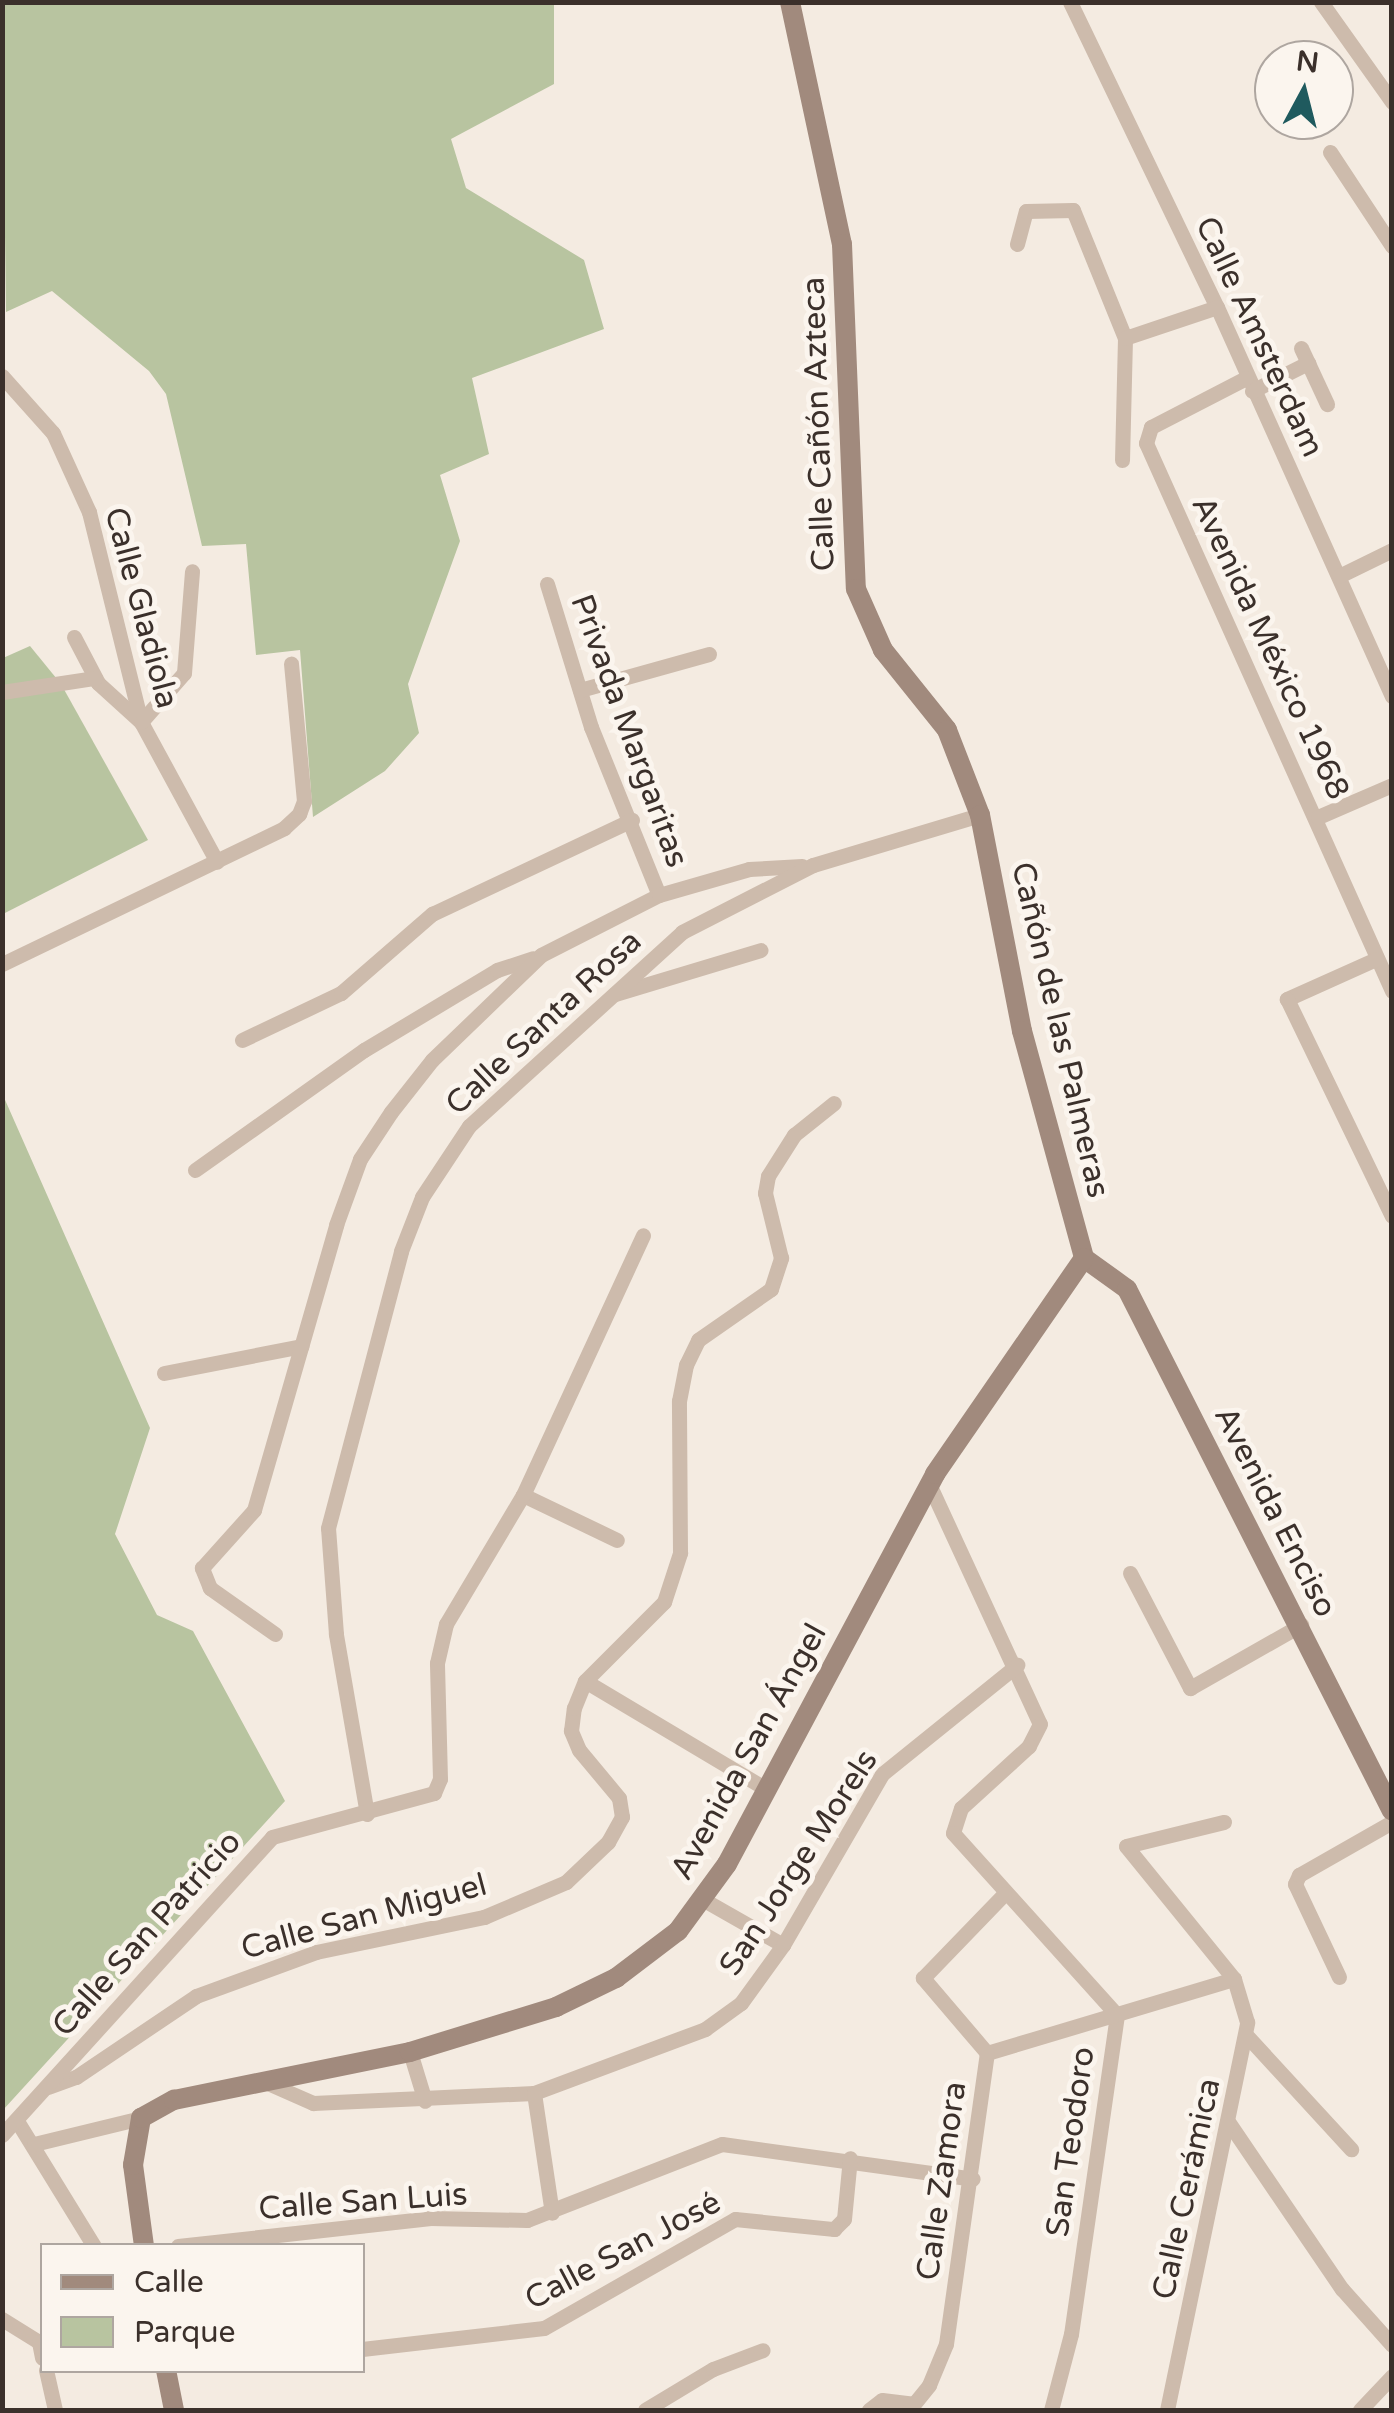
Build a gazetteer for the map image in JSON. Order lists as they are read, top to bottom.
{
  "streets": {
    "main road": [
      "Calle Cañón Azteca",
      "Cañón de las Palmeras",
      "Avenida Enciso",
      "Avenida San Ángel"
    ],
    "street": [
      "Calle Amsterdam",
      "Calle Gladiola",
      "Avenida México 1968",
      "Privada Margaritas",
      "Calle Santa Rosa",
      "San Jorge Morels",
      "Calle San Miguel",
      "Calle San Patricio",
      "San Teodoro",
      "Calle Zamora",
      "Calle Cerámica",
      "Calle San Luis",
      "Calle San José"
    ]
  },
  "crossings": [
    ["Calle Amsterdam", "Avenida México 1968"],
    ["Calle Cañón Azteca", "Calle Santa Rosa"],
    ["Calle Cañón Azteca", "Cañón de las Palmeras"],
    ["Calle Santa Rosa", "Cañón de las Palmeras"],
    ["Calle Santa Rosa", "Calle San Patricio"],
    ["Cañón de las Palmeras", "Avenida Enciso"],
    ["Cañón de las Palmeras", "Avenida San Ángel"],
    ["Avenida Enciso", "Avenida San Ángel"],
    ["Avenida San Ángel", "San Jorge Morels"],
    ["San Jorge Morels", "San Teodoro"],
    ["Calle San Miguel", "Calle San Patricio"],
    ["San Teodoro", "Calle Zamora"],
    ["Calle Zamora", "Calle San Luis"],
    ["Calle San Luis", "Calle San José"]
  ],
  "legend": ["Calle", "Parque"],
  "north": "top"
}
